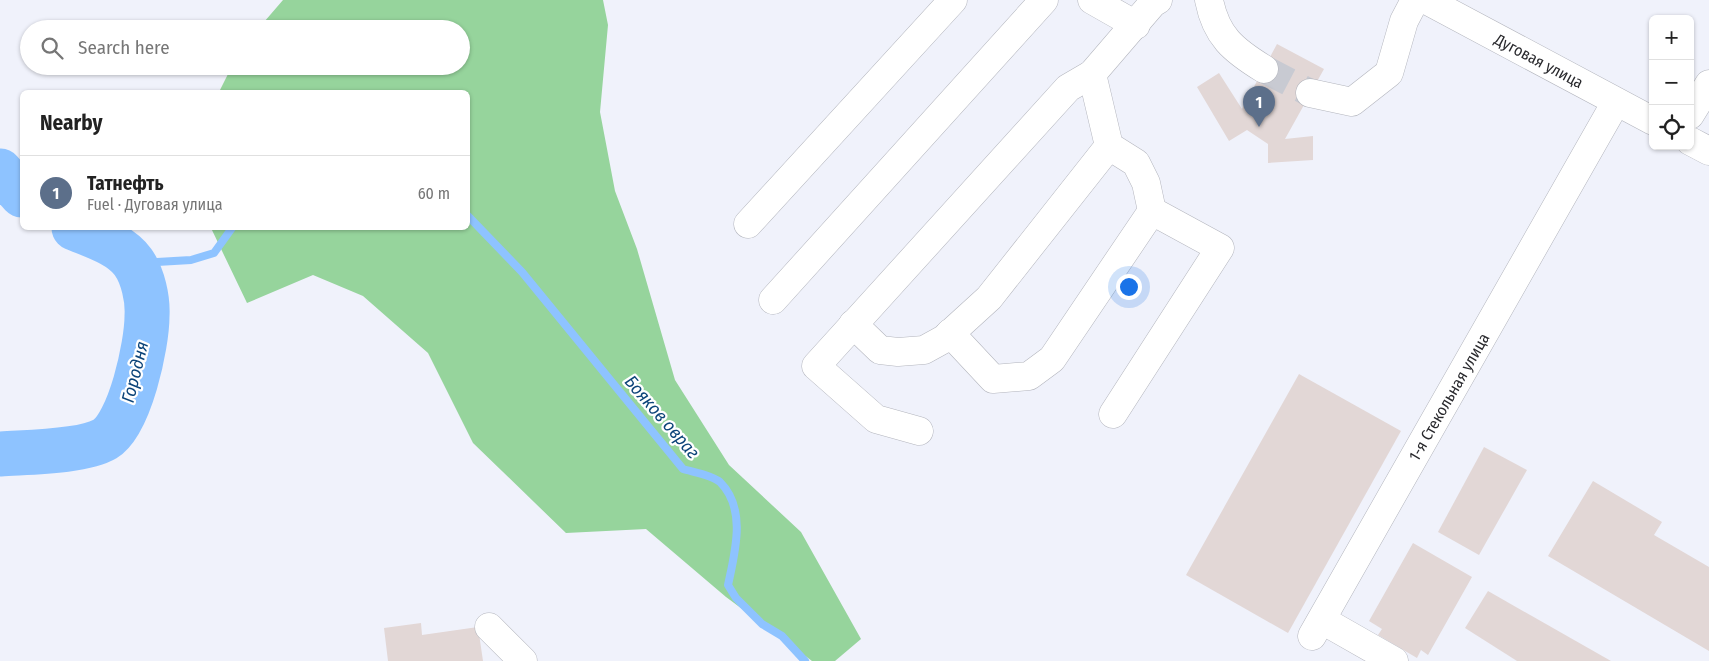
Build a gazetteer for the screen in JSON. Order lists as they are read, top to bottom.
{
  "streets": {
    "street": ["Дуговая улица", "1-я Стекольная улица"]
  },
  "crossings": [
    ["Дуговая улица", "1-я Стекольная улица"]
  ],
  "water": ["Городня", "Бояков овраг"],
  "page": {
    "map_buttons": ["+", "−"],
    "search": "Search here",
    "pins": "1",
    "heading": "Nearby",
    "list": [
      {
        "mark": "1",
        "name": "Татнефть",
        "note": "Fuel · Дуговая улица",
        "value": "60 m"
      }
    ]
  }
}
